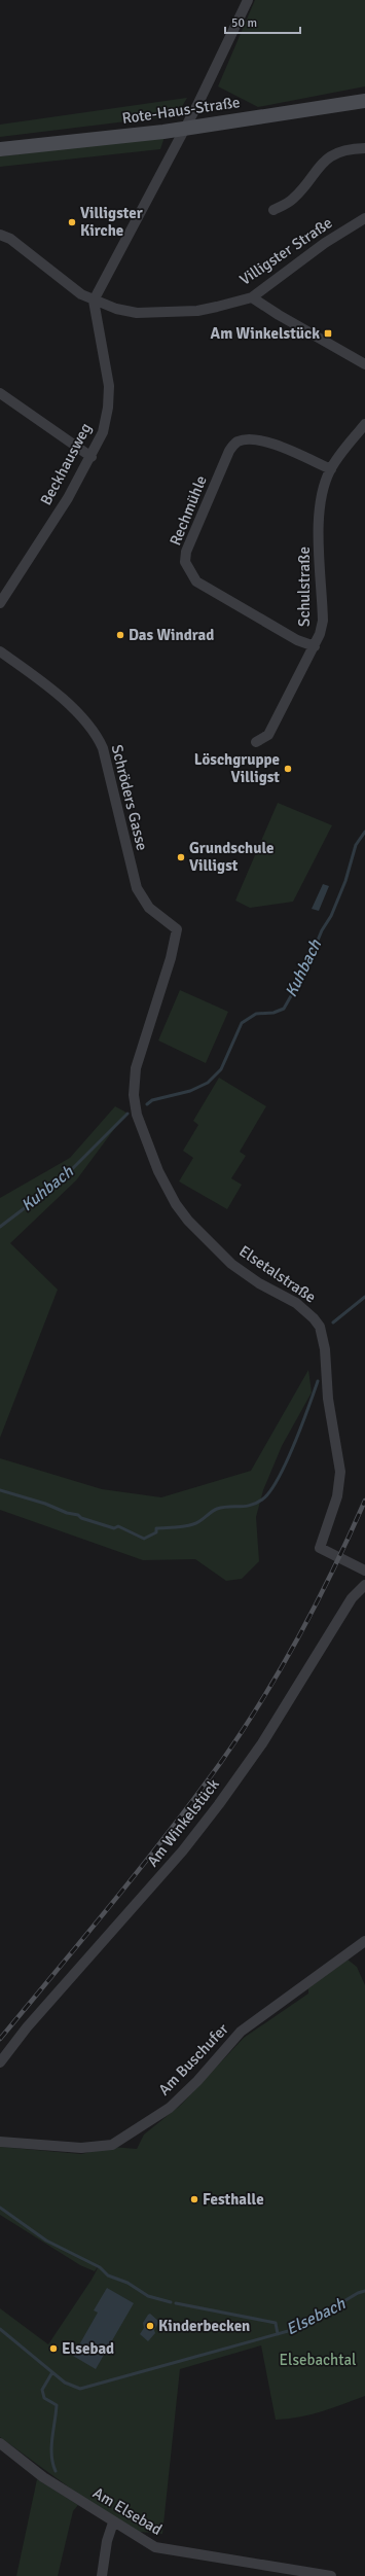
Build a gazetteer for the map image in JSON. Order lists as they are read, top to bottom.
{
  "streets": {
    "main road": ["Rote-Haus-Straße"],
    "street": [
      "Villigster Straße",
      "Beckhausweg",
      "Rechmühle",
      "Schulstraße",
      "Schröders Gasse",
      "Elsetalstraße",
      "Am Winkelstück",
      "Am Buschufer",
      "Am Elsebad"
    ]
  },
  "crossings": [
    ["Villigster Straße", "Beckhausweg"],
    ["Rechmühle", "Schulstraße"],
    ["Schröders Gasse", "Elsetalstraße"]
  ],
  "water": ["Kuhbach", "Elsebach"],
  "parks": ["Elsebachtal"],
  "places": {
    "other": [
      "Villigster Kirche",
      "Das Windrad",
      "Löschgruppe Villigst",
      "Grundschule Villigst",
      "Festhalle",
      "Kinderbecken",
      "Elsebad"
    ],
    "transit": ["Am Winkelstück"]
  },
  "scale_bar": "50 m"
}
